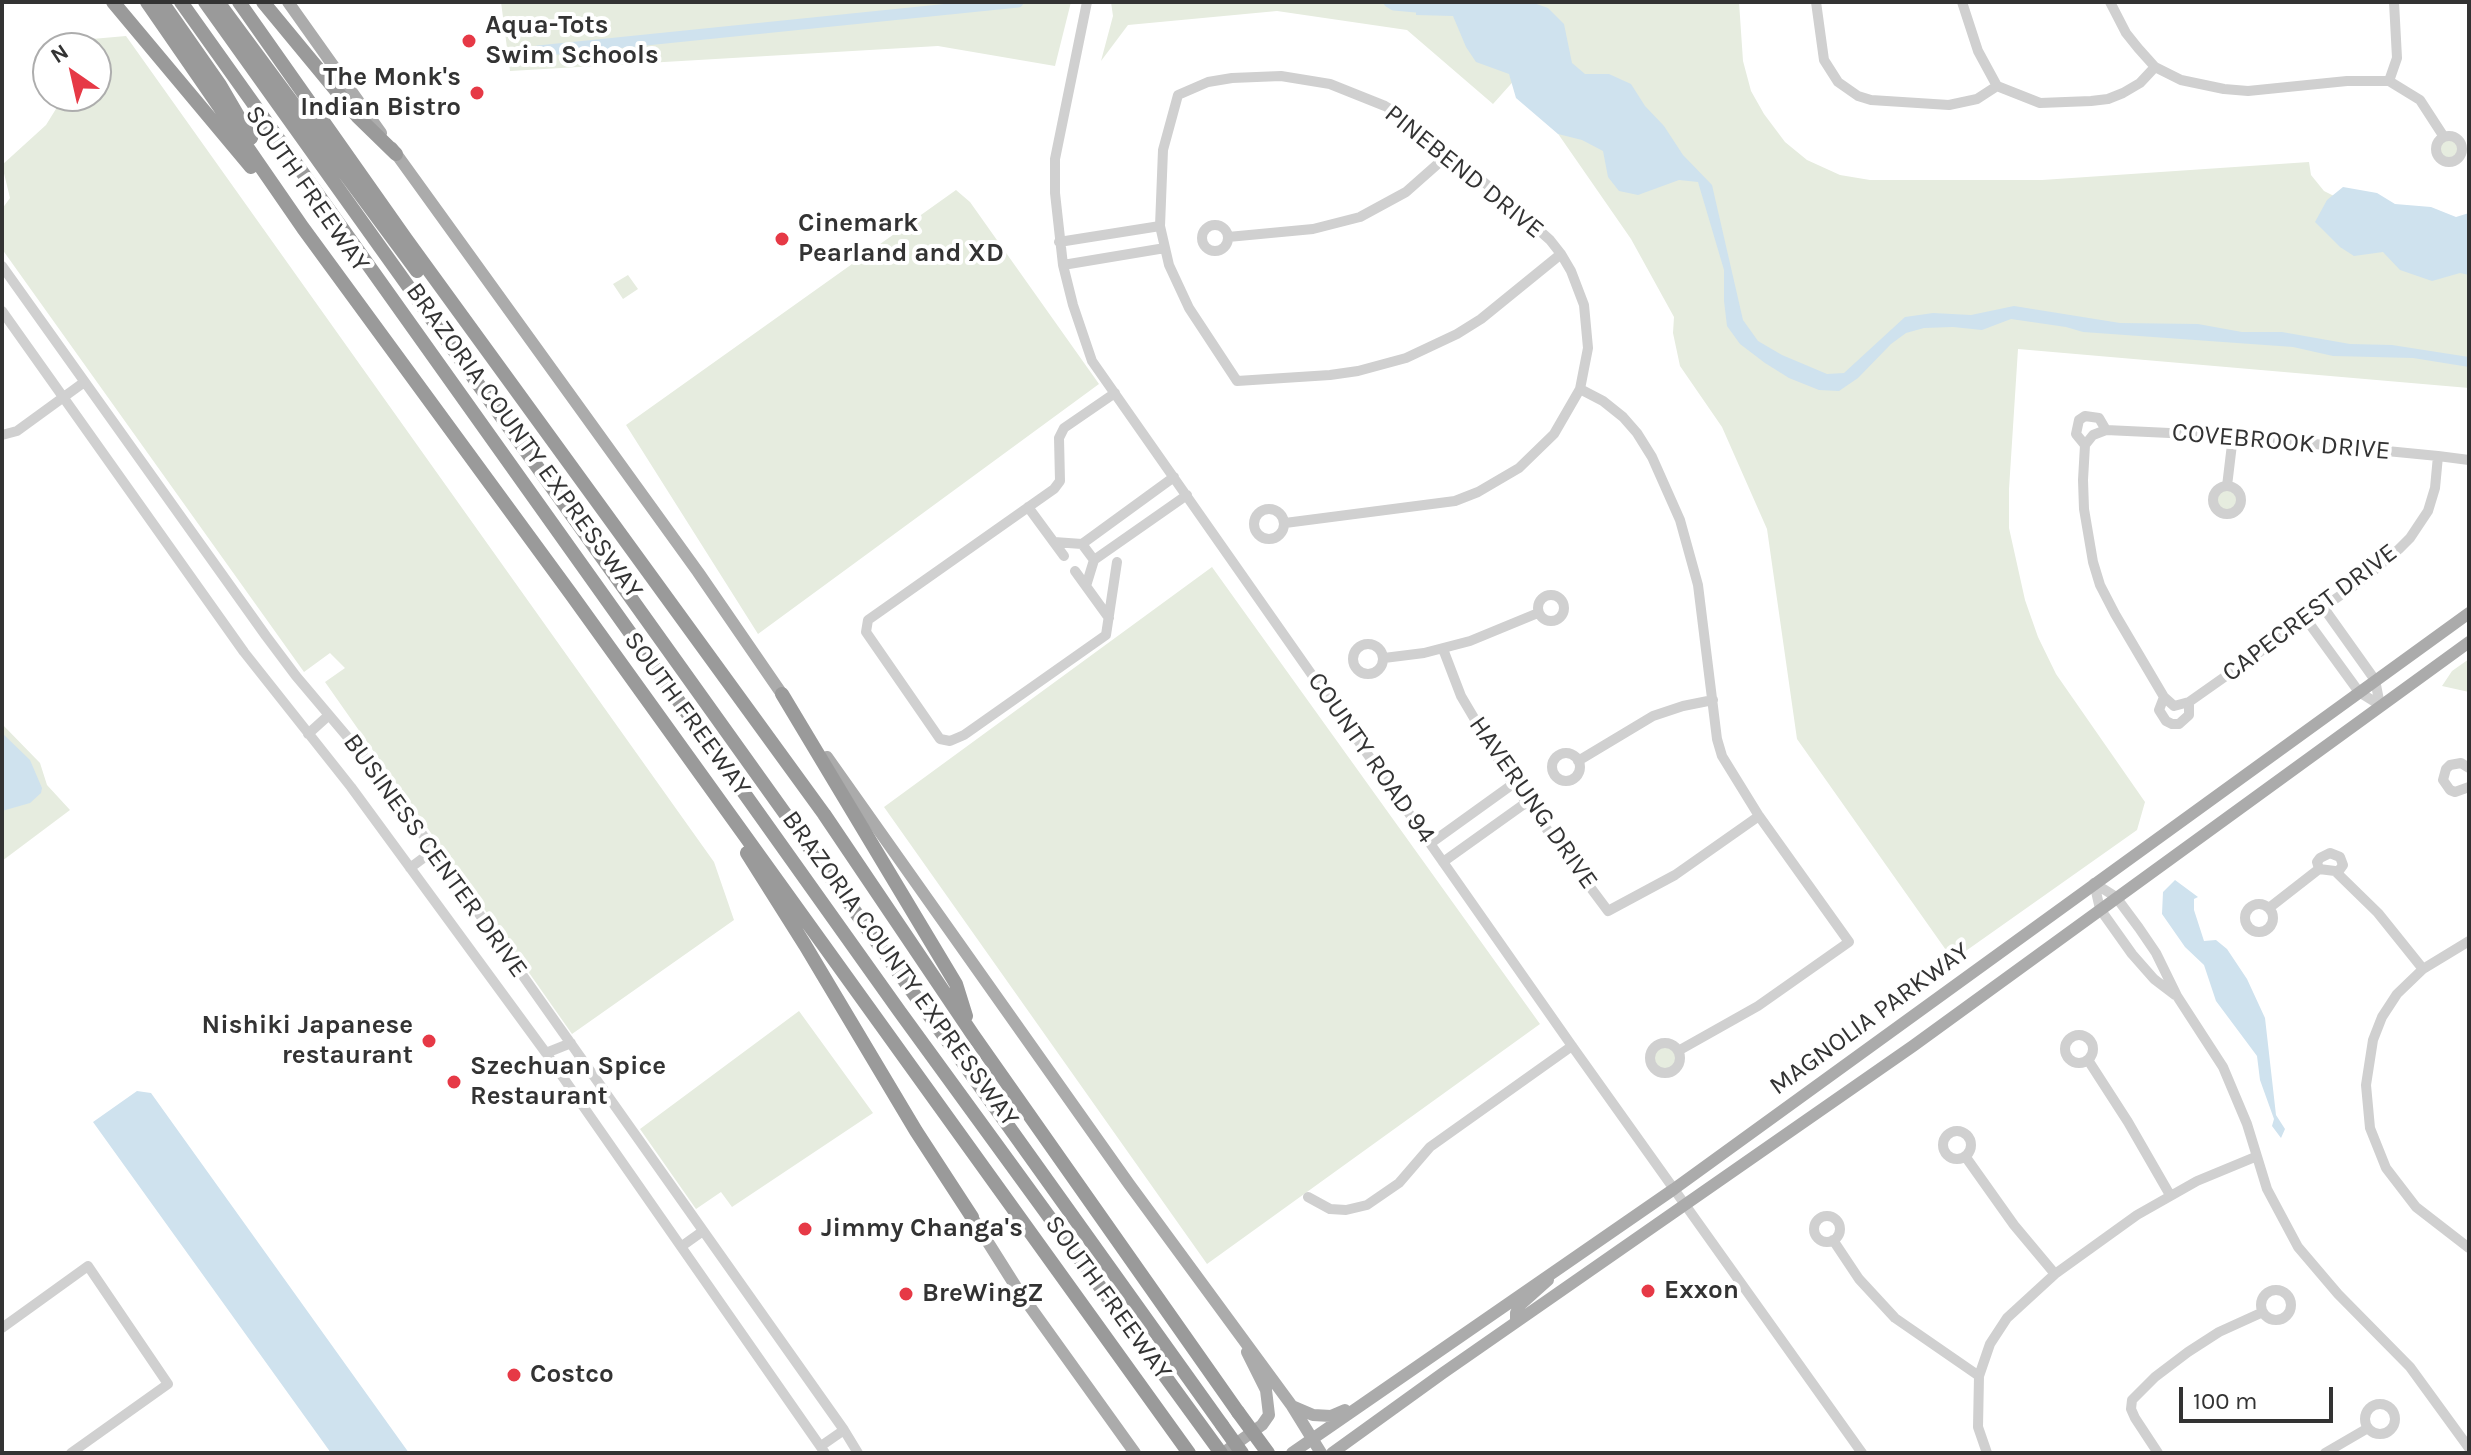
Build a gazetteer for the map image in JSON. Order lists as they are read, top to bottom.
{
  "streets": {
    "highway": ["SOUTH FREEWAY", "BRAZORIA COUNTY EXPRESSWAY"],
    "main road": ["MAGNOLIA PARKWAY"],
    "street": [
      "PINEBEND DRIVE",
      "COVEBROOK DRIVE",
      "CAPECREST DRIVE",
      "COUNTY ROAD 94",
      "HAVERUNG DRIVE",
      "BUSINESS CENTER DRIVE"
    ]
  },
  "crossings": [
    ["COVEBROOK DRIVE", "CAPECREST DRIVE"],
    ["COUNTY ROAD 94", "MAGNOLIA PARKWAY"]
  ],
  "places": [
    "Aqua-Tots Swim Schools",
    "The Monk's Indian Bistro",
    "Cinemark Pearland and XD",
    "Nishiki Japanese restaurant",
    "Szechuan Spice Restaurant",
    "Jimmy Changa's",
    "Exxon",
    "BreWingZ",
    "Costco"
  ],
  "scale_bar": "100 m",
  "north": "top left"
}
